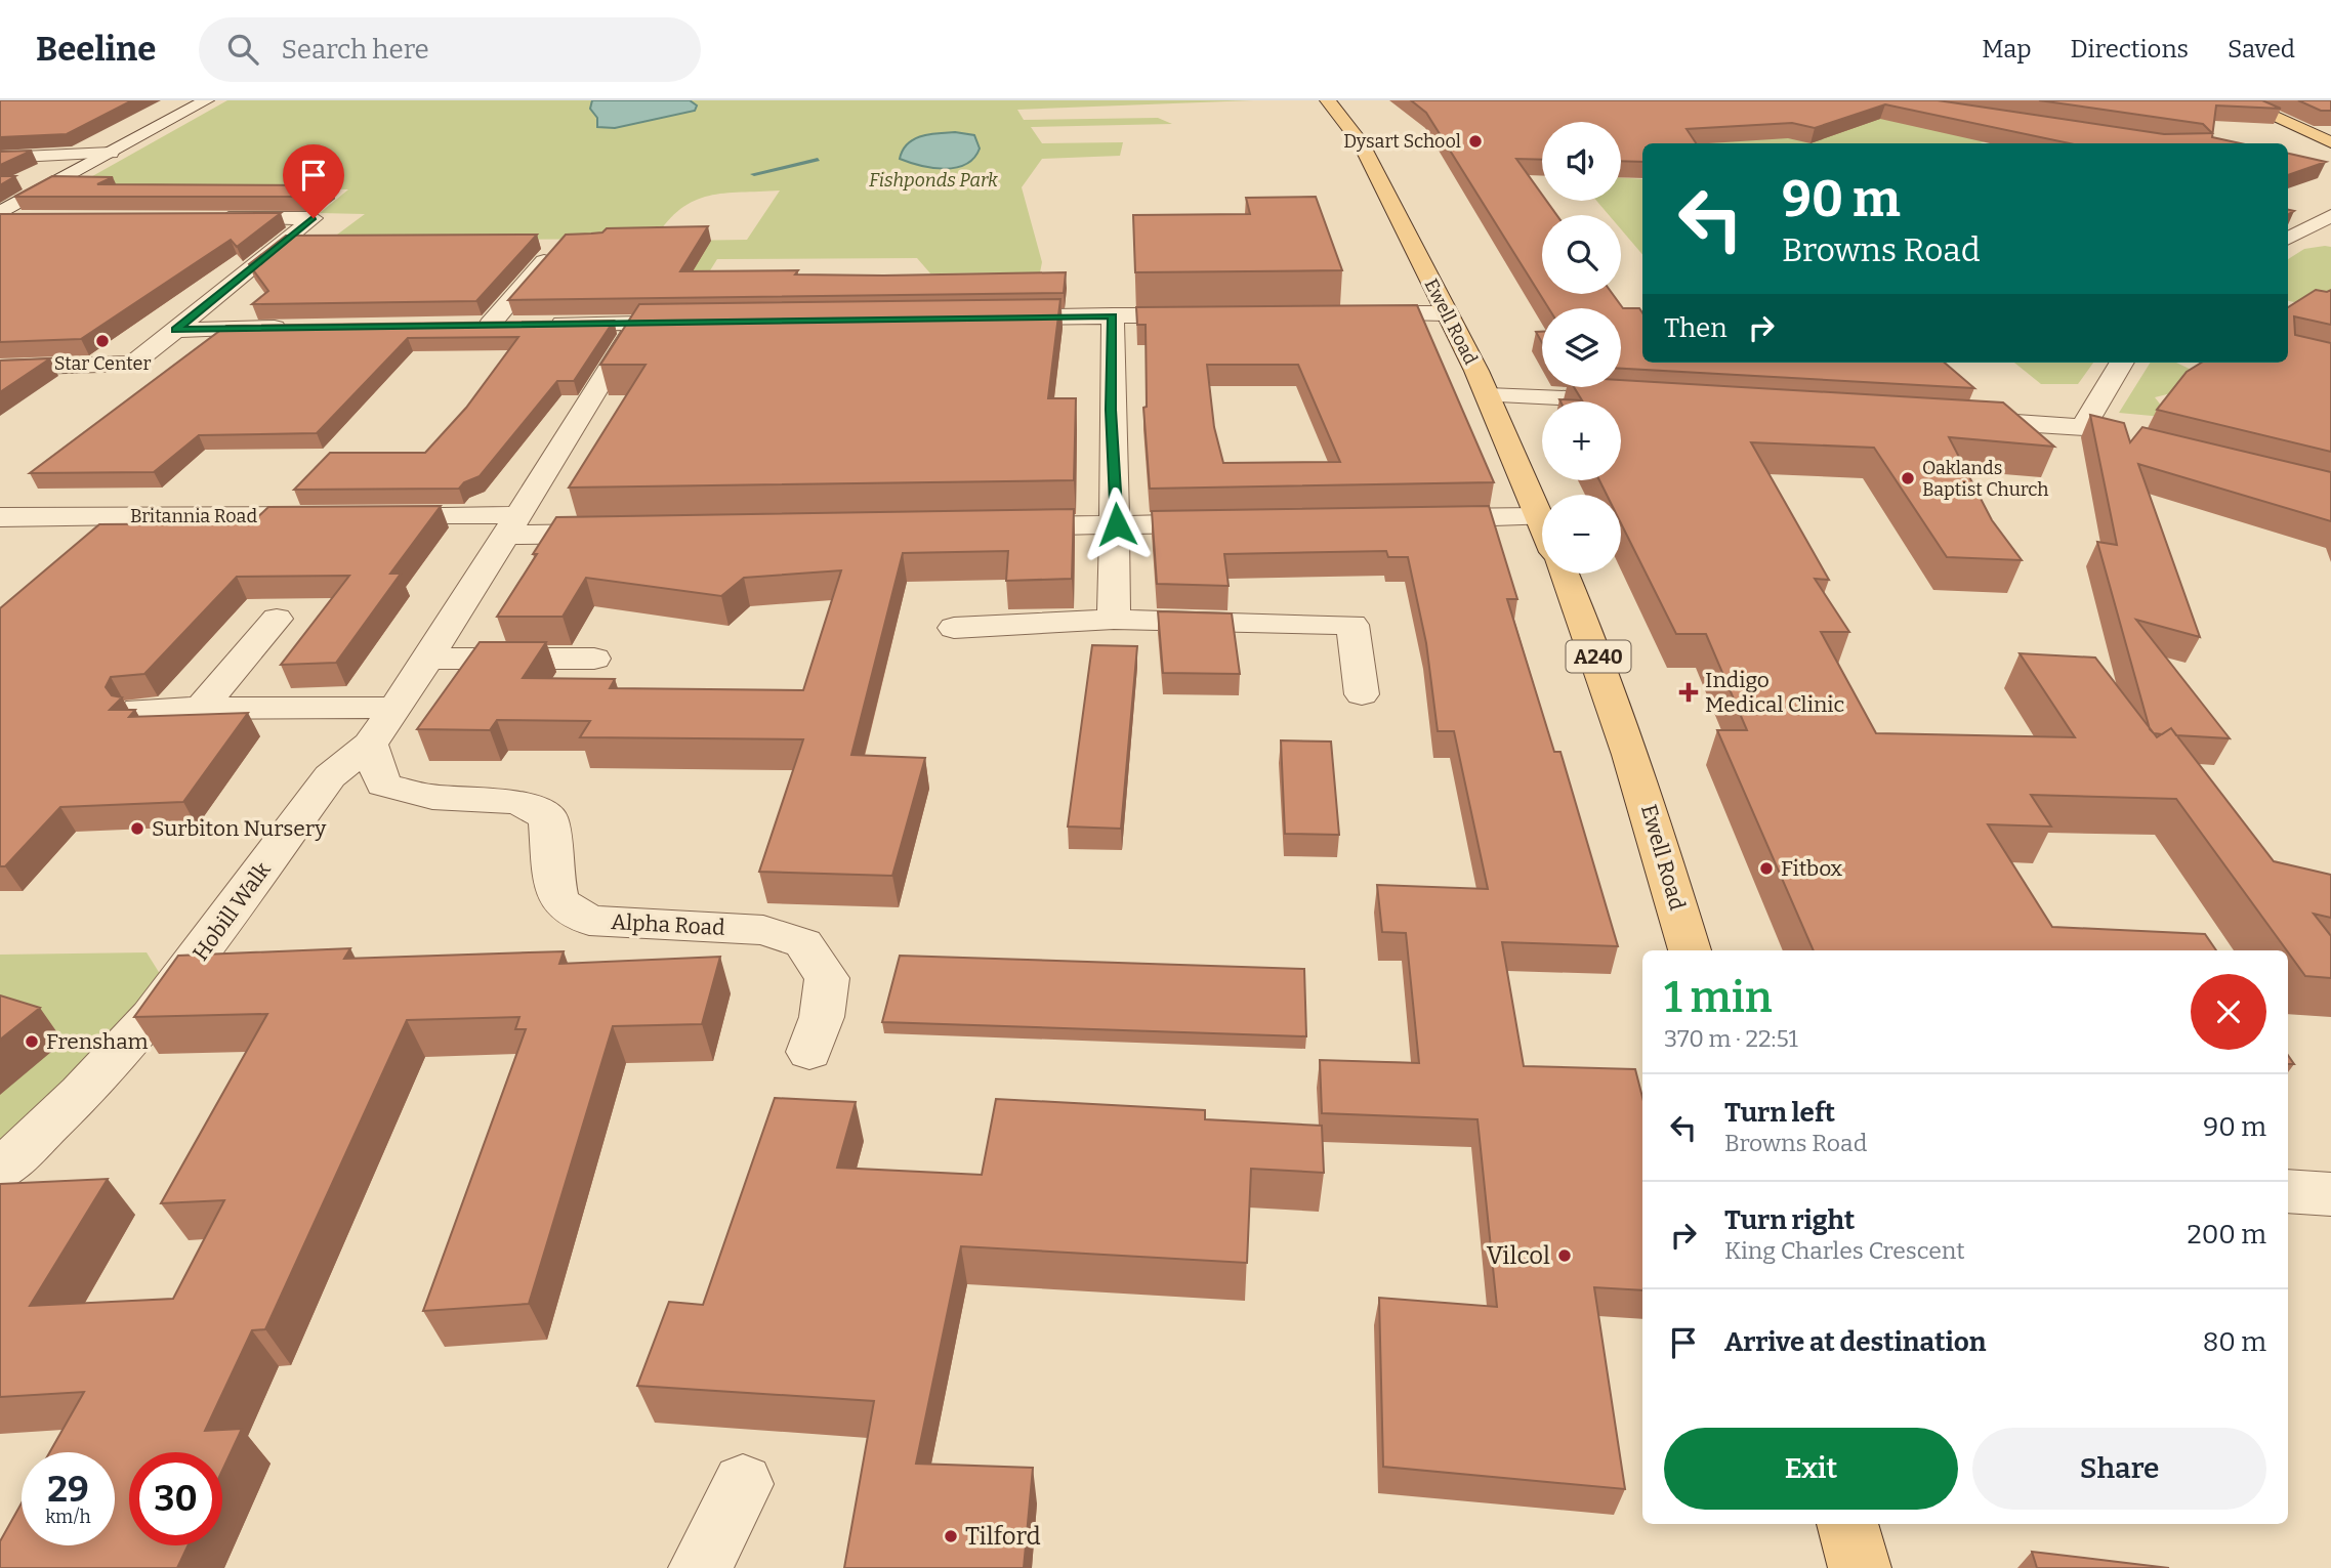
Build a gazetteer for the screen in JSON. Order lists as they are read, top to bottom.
{
  "streets": {
    "main road": ["Ewell Road", "A240"],
    "street": ["Britannia Road", "Hobill Walk", "Alpha Road"]
  },
  "crossings": [
    ["Hobill Walk", "Alpha Road"]
  ],
  "parks": ["Fishponds Park"],
  "places": {
    "other": [
      "Dysart School",
      "Star Center",
      "Oaklands Baptist Church",
      "Surbiton Nursery",
      "Fitbox",
      "Frensham",
      "Vilcol",
      "Tilford"
    ],
    "health": ["Indigo Medical Clinic"]
  },
  "page": {
    "header": "Beeline",
    "search": "Search here",
    "nav": ["Map", "Directions", "Saved"],
    "map_buttons": ["+", "−"],
    "turn": ["90 m", "Browns Road"],
    "then": "Then",
    "heading": ["1 min", "370 m · 22:51"],
    "list": [
      {
        "name": "Turn left",
        "note": "Browns Road",
        "value": "90 m"
      },
      {
        "name": "Turn right",
        "note": "King Charles Crescent",
        "value": "200 m"
      },
      {
        "name": "Arrive at destination",
        "value": "80 m"
      }
    ],
    "buttons": ["Exit", "Share"],
    "speed": "29 km/h",
    "limit": "30"
  }
}
